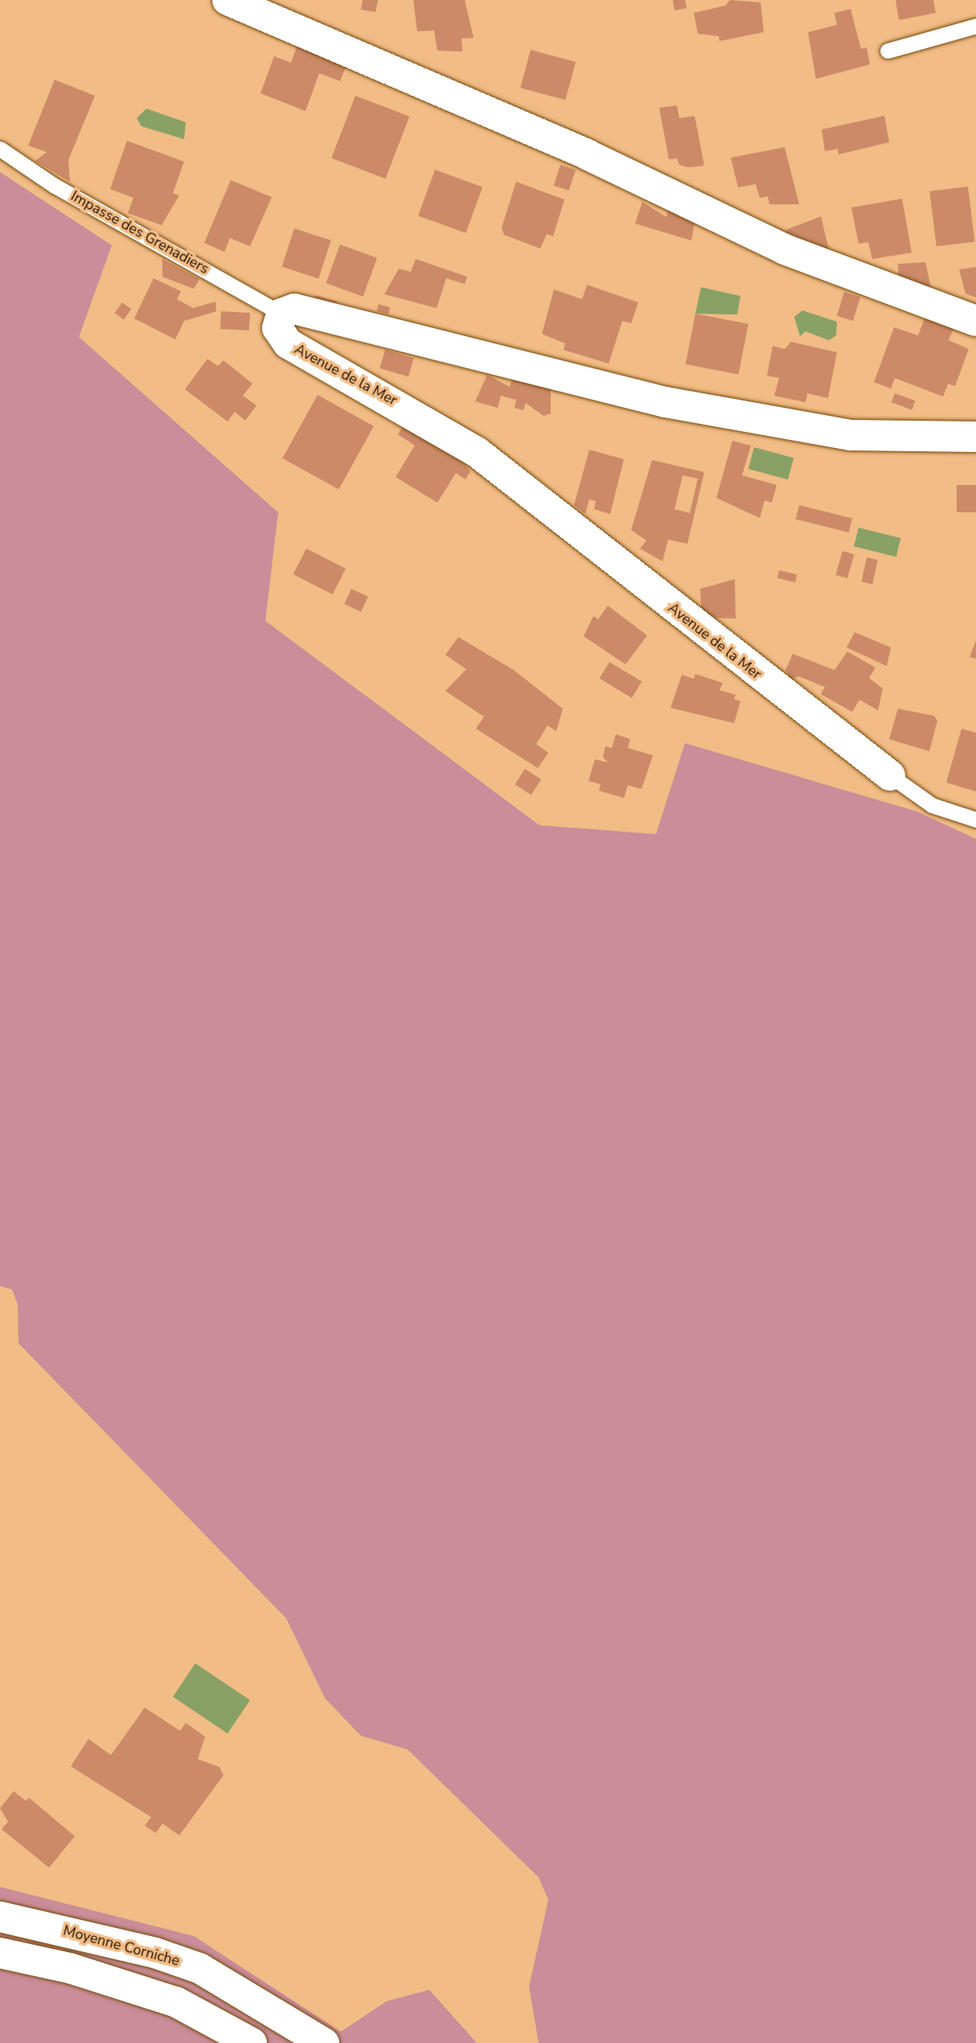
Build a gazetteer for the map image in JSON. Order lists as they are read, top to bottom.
{
  "streets": {
    "street": ["Avenue de la Mer", "Moyenne Corniche"],
    "lane": ["Impasse des Grenadiers"]
  },
  "crossings": [
    ["Impasse des Grenadiers", "Avenue de la Mer"]
  ]
}
